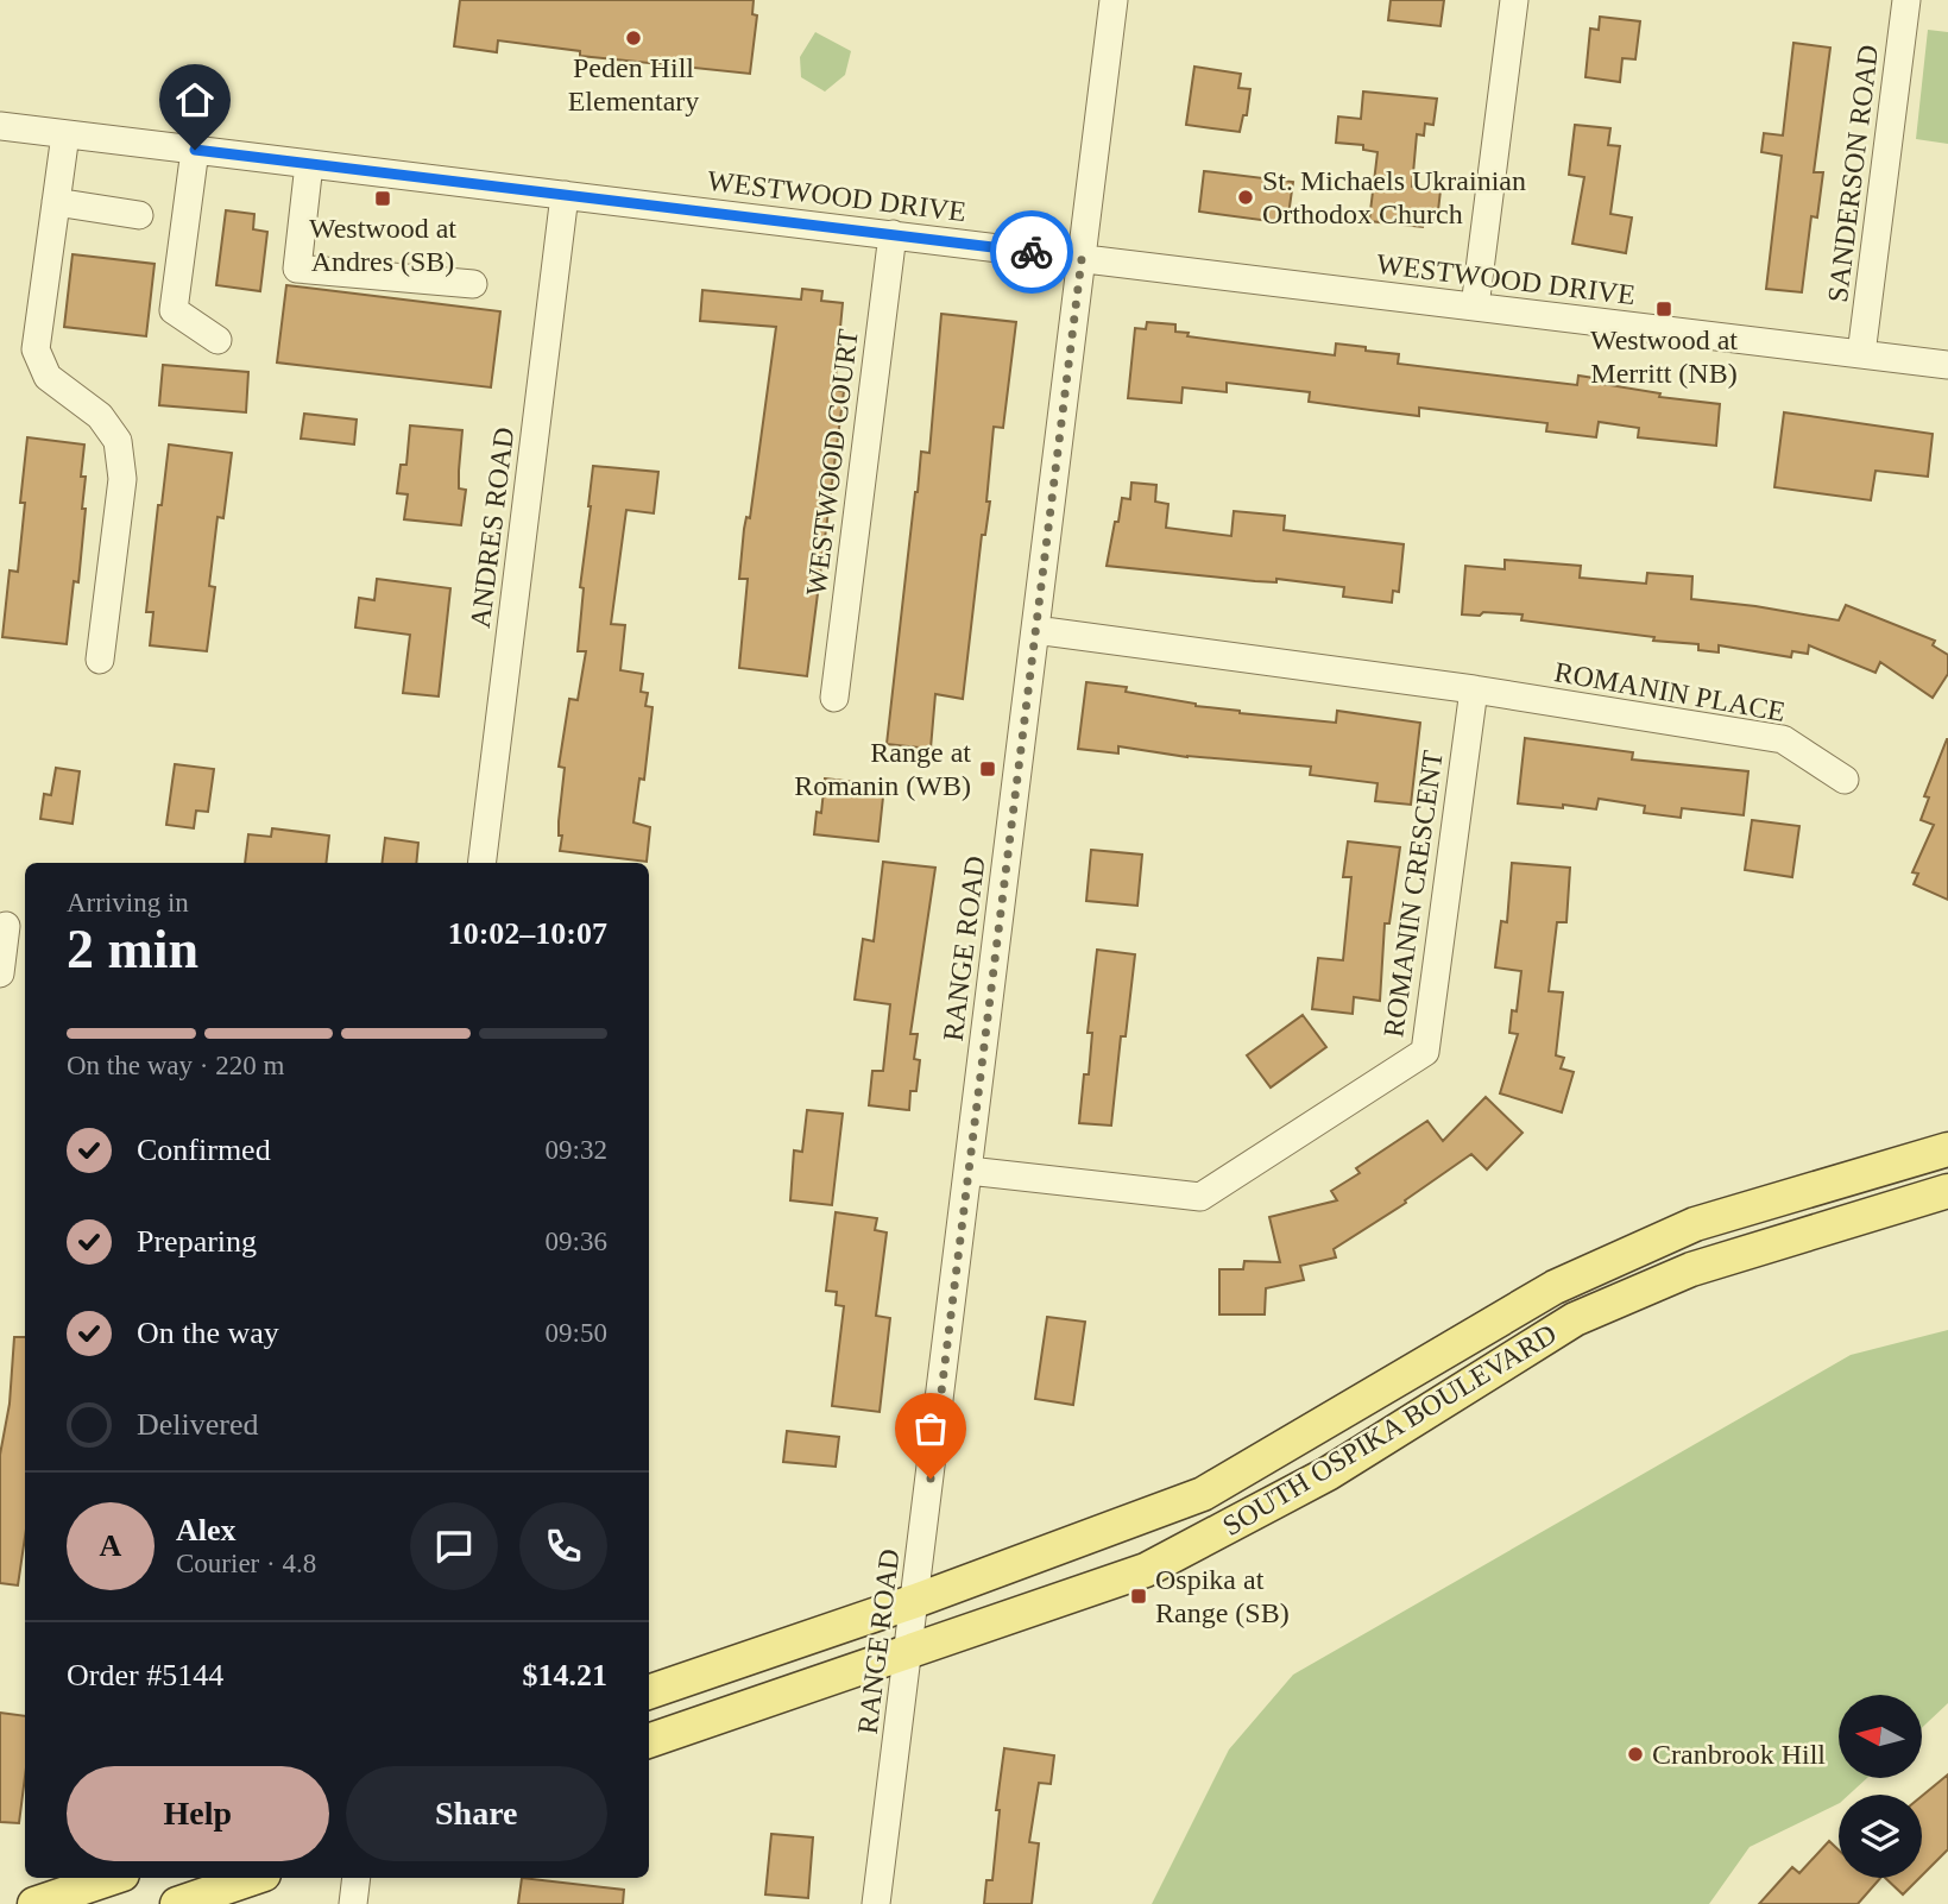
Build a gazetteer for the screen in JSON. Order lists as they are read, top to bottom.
{
  "streets": {
    "main road": ["SOUTH OSPIKA BOULEVARD"],
    "street": [
      "SANDERSON ROAD",
      "WESTWOOD DRIVE",
      "WESTWOOD COURT",
      "ANDRES ROAD",
      "ROMANIN PLACE",
      "ROMANIN CRESCENT",
      "RANGE ROAD"
    ]
  },
  "crossings": [
    ["SANDERSON ROAD", "WESTWOOD DRIVE"],
    ["WESTWOOD DRIVE", "WESTWOOD COURT"],
    ["WESTWOOD DRIVE", "ANDRES ROAD"],
    ["WESTWOOD DRIVE", "RANGE ROAD"],
    ["ROMANIN PLACE", "ROMANIN CRESCENT"],
    ["ROMANIN CRESCENT", "RANGE ROAD"],
    ["RANGE ROAD", "SOUTH OSPIKA BOULEVARD"]
  ],
  "places": {
    "other": ["Peden Hill Elementary", "St. Michaels Ukrainian Orthodox Church", "Cranbrook Hill"],
    "transit": [
      "Westwood at Andres (SB)",
      "Westwood at Merritt (NB)",
      "Range at Romanin (WB)",
      "Ospika at Range (SB)"
    ]
  },
  "north": "left",
  "page": {
    "heading": ["2 min", "Arriving in", "10:02–10:07"],
    "panel": [
      "Alex",
      "Courier · 4.8",
      "Order #5144",
      "$14.21"
    ],
    "bar": "On the way · 220 m",
    "list": [
      ["Confirmed", "09:32"],
      ["Preparing", "09:36"],
      ["On the way", "09:50"],
      "Delivered"
    ],
    "round": "A",
    "buttons": ["Help", "Share"]
  }
}
